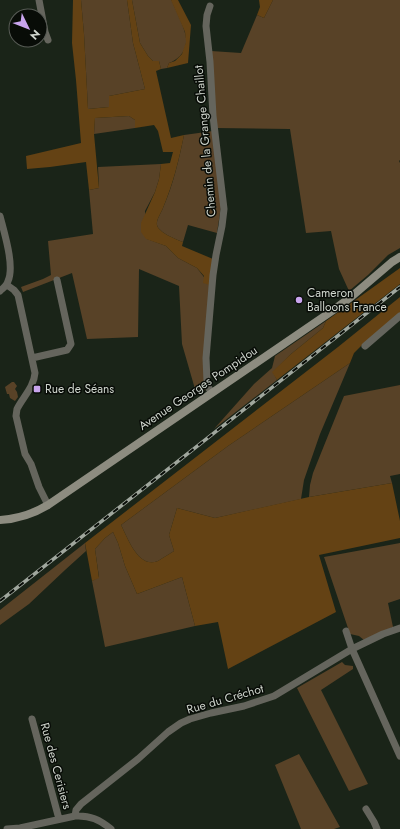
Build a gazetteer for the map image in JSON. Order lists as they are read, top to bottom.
{
  "streets": {
    "main road": ["Avenue Georges Pompidou"],
    "street": ["Chemin de la Grange Chaillot", "Rue du Créchot", "Rue des Cerisiers"]
  },
  "crossings": [
    ["Chemin de la Grange Chaillot", "Avenue Georges Pompidou"]
  ],
  "places": {
    "other": ["Cameron Balloons France"],
    "transit": ["Rue de Séans"]
  },
  "north": "bottom right"
}
